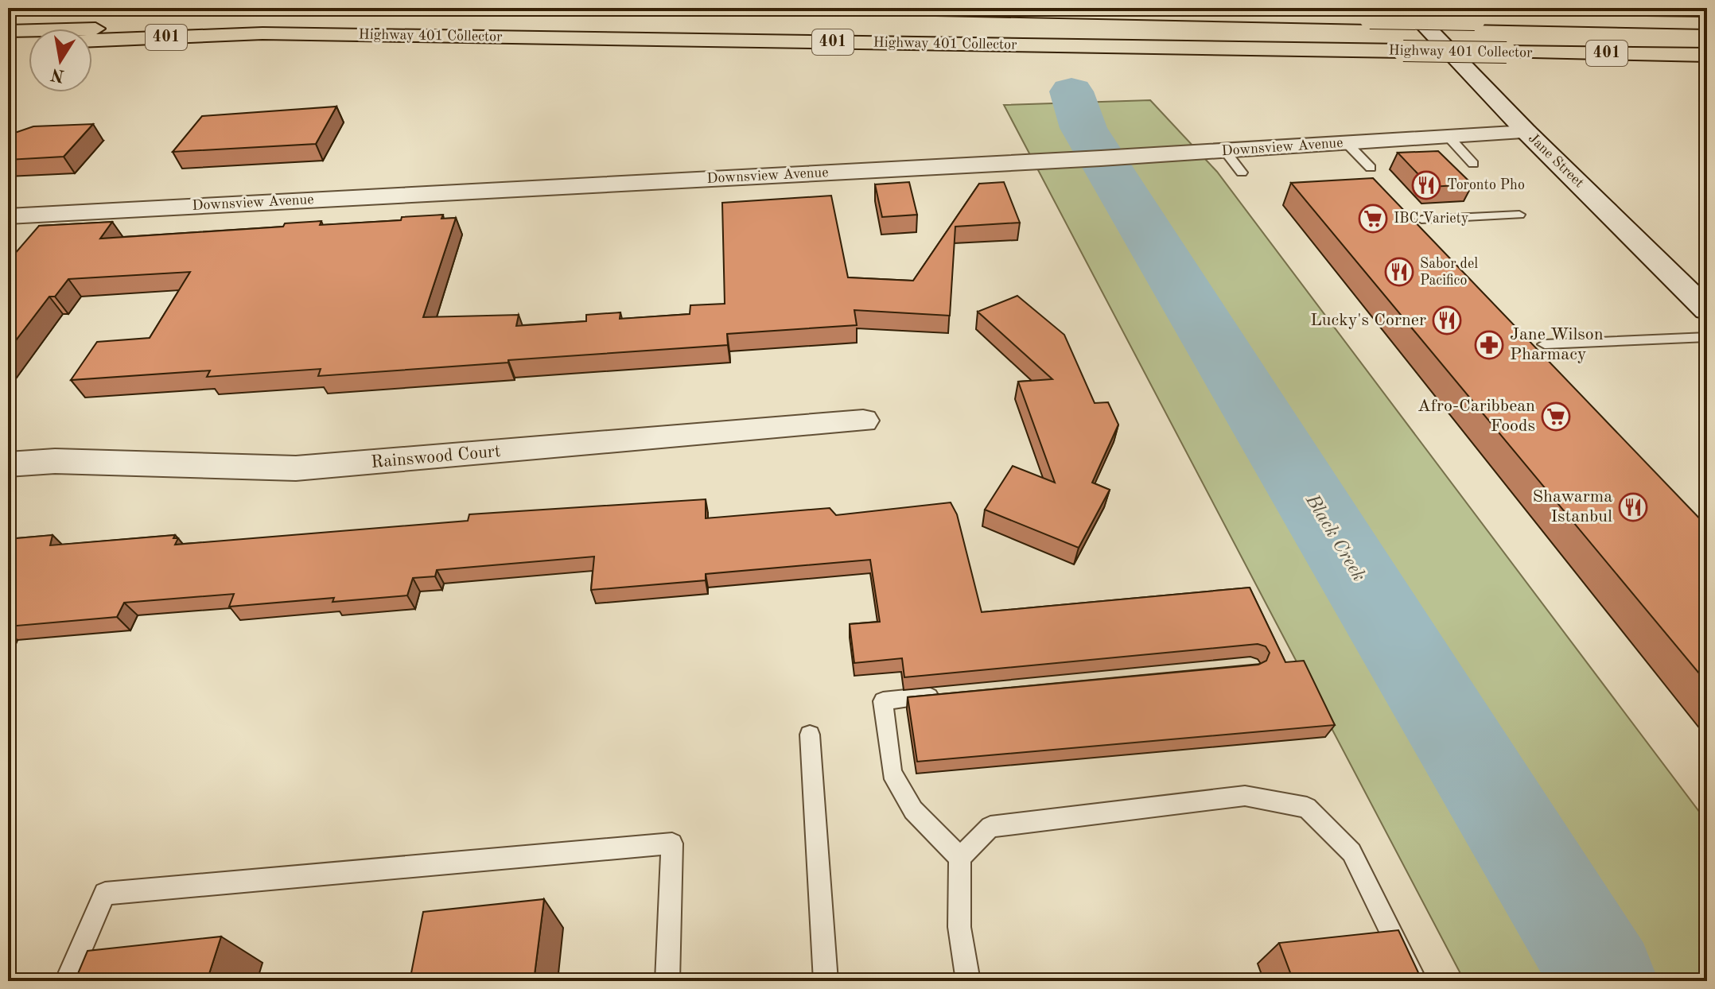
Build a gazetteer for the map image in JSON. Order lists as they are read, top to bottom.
{
  "streets": {
    "highway": ["Highway 401 Collector", "401"],
    "main road": ["Jane Street"],
    "street": ["Downsview Avenue", "Rainswood Court"]
  },
  "crossings": [
    ["Downsview Avenue", "Jane Street"]
  ],
  "water": ["Black Creek"],
  "places": {
    "restaurant": [
      "Toronto Pho",
      "Sabor del Pacifico",
      "Lucky's Corner",
      "Shawarma Istanbul"
    ],
    "supermarket": ["IBC Variety", "Afro-Caribbean Foods"],
    "pharmacy": ["Jane Wilson Pharmacy"]
  },
  "north": "bottom"
}
